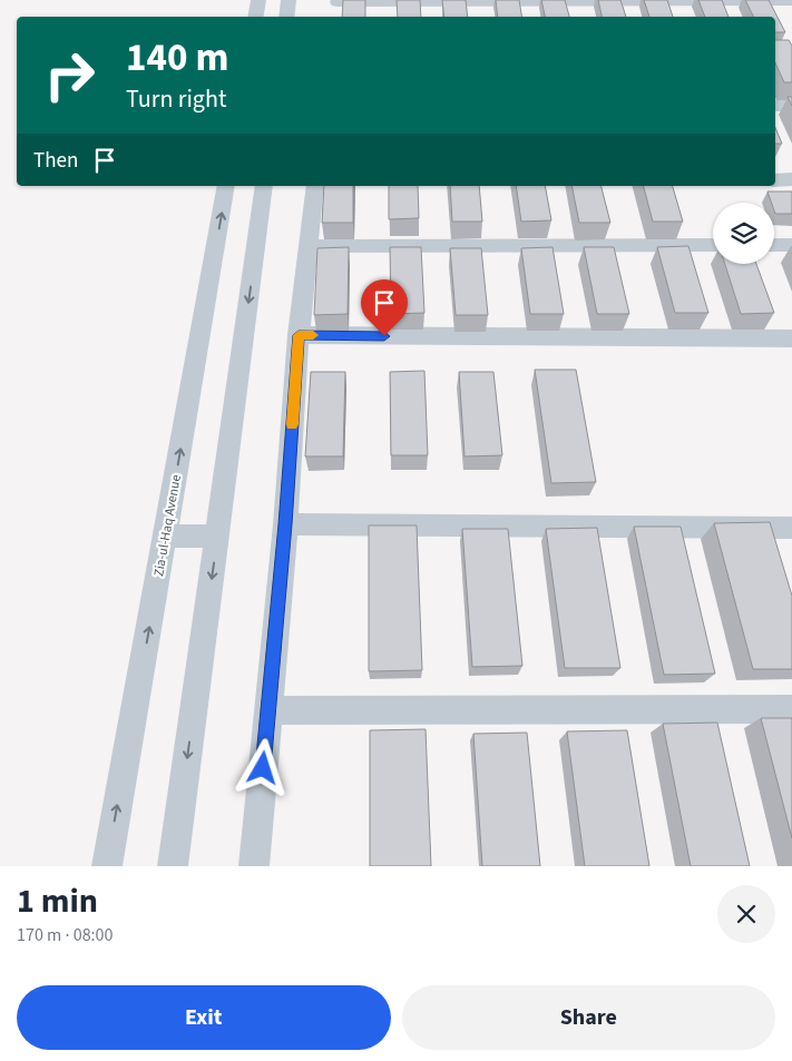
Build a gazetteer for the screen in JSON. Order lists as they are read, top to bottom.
{
  "streets": {
    "street": ["Zia-ul-Haq Avenue"]
  },
  "page": {
    "turn": ["140 m", "Turn right"],
    "then": "Then",
    "heading": ["1 min", "170 m · 08:00"],
    "buttons": ["Exit", "Share"]
  }
}
